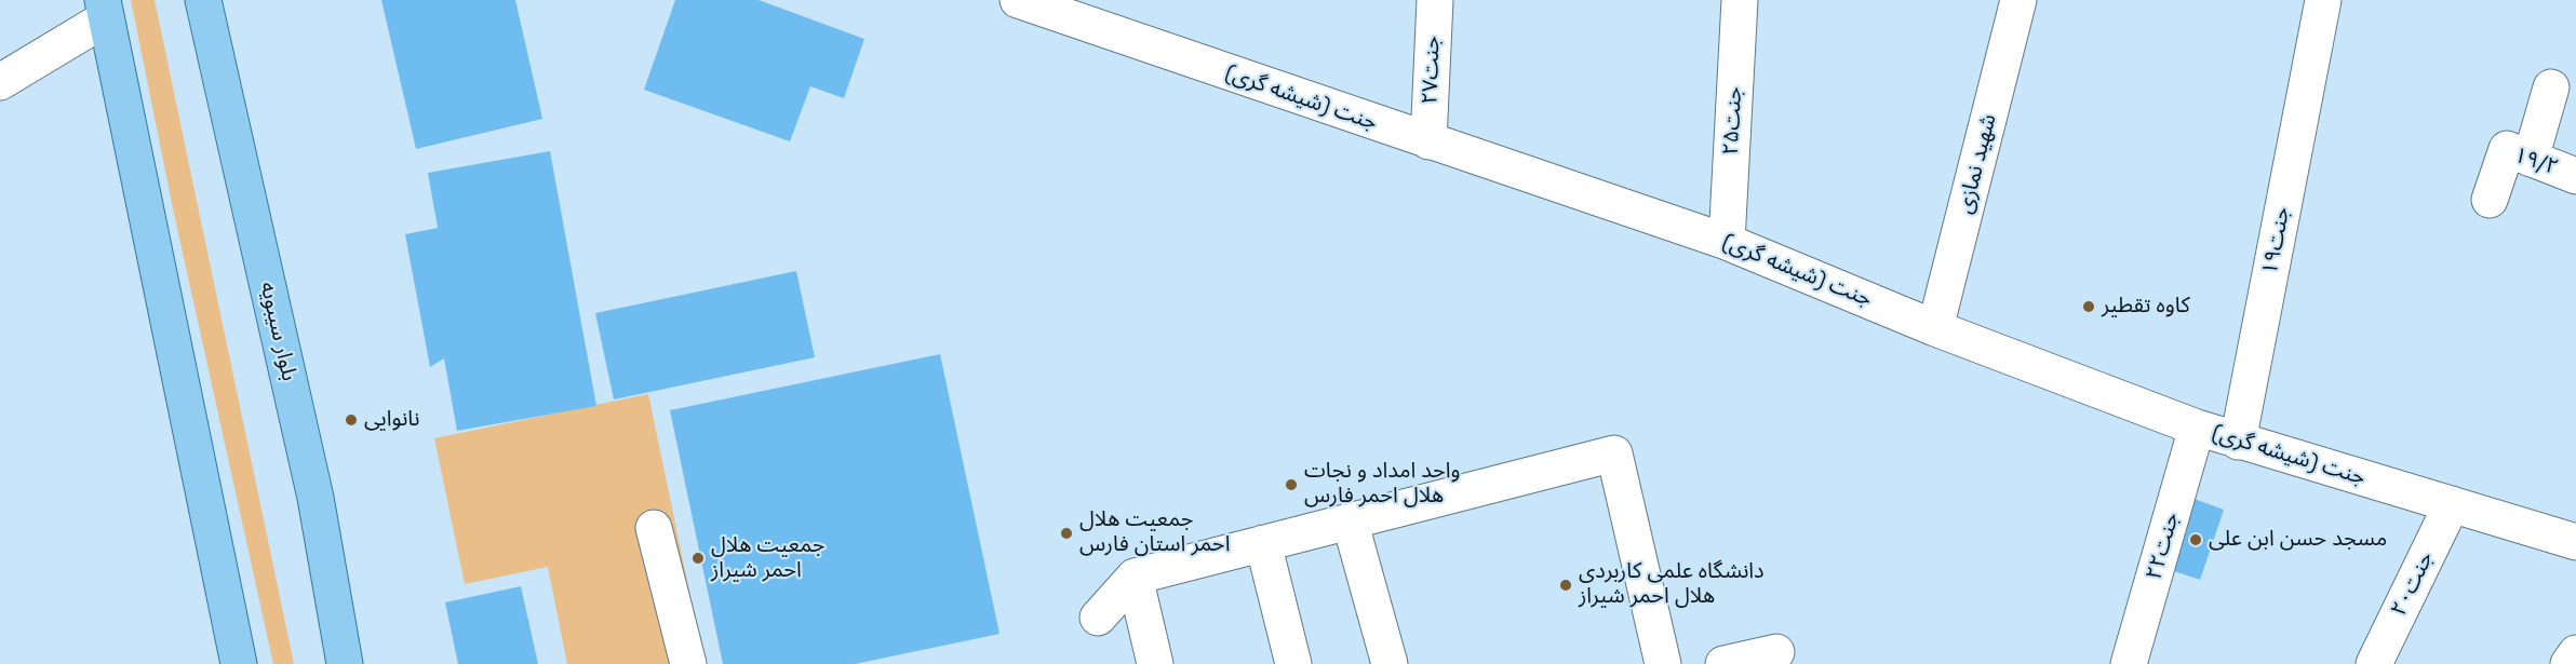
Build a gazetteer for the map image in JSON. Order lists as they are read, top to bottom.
{
  "streets": {
    "main road": ["بلوار سیبویه"],
    "street": [
      "جنت۲۷",
      "جنت (شیشه گری)",
      "جنت۲۵",
      "۱۹/۲",
      "شهید نمازی",
      "جنت۱۹",
      "جنت۲۲",
      "جنت۲۰"
    ]
  },
  "crossings": [
    ["جنت۲۷", "جنت (شیشه گری)"],
    ["جنت (شیشه گری)", "جنت۲۵"],
    ["جنت (شیشه گری)", "شهید نمازی"],
    ["جنت (شیشه گری)", "جنت۱۹"],
    ["جنت (شیشه گری)", "جنت۲۲"],
    ["جنت (شیشه گری)", "جنت۲۰"]
  ],
  "places": [
    "کاوه تقطیر",
    "نانوایی",
    "واحد امداد و نجات هلال احمر فارس",
    "جمعیت هلال احمر استان فارس",
    "مسجد حسن ابن علی",
    "جمعیت هلال احمر شیراز",
    "دانشگاه علمی کاربردی هلال احمر شیراز"
  ]
}
